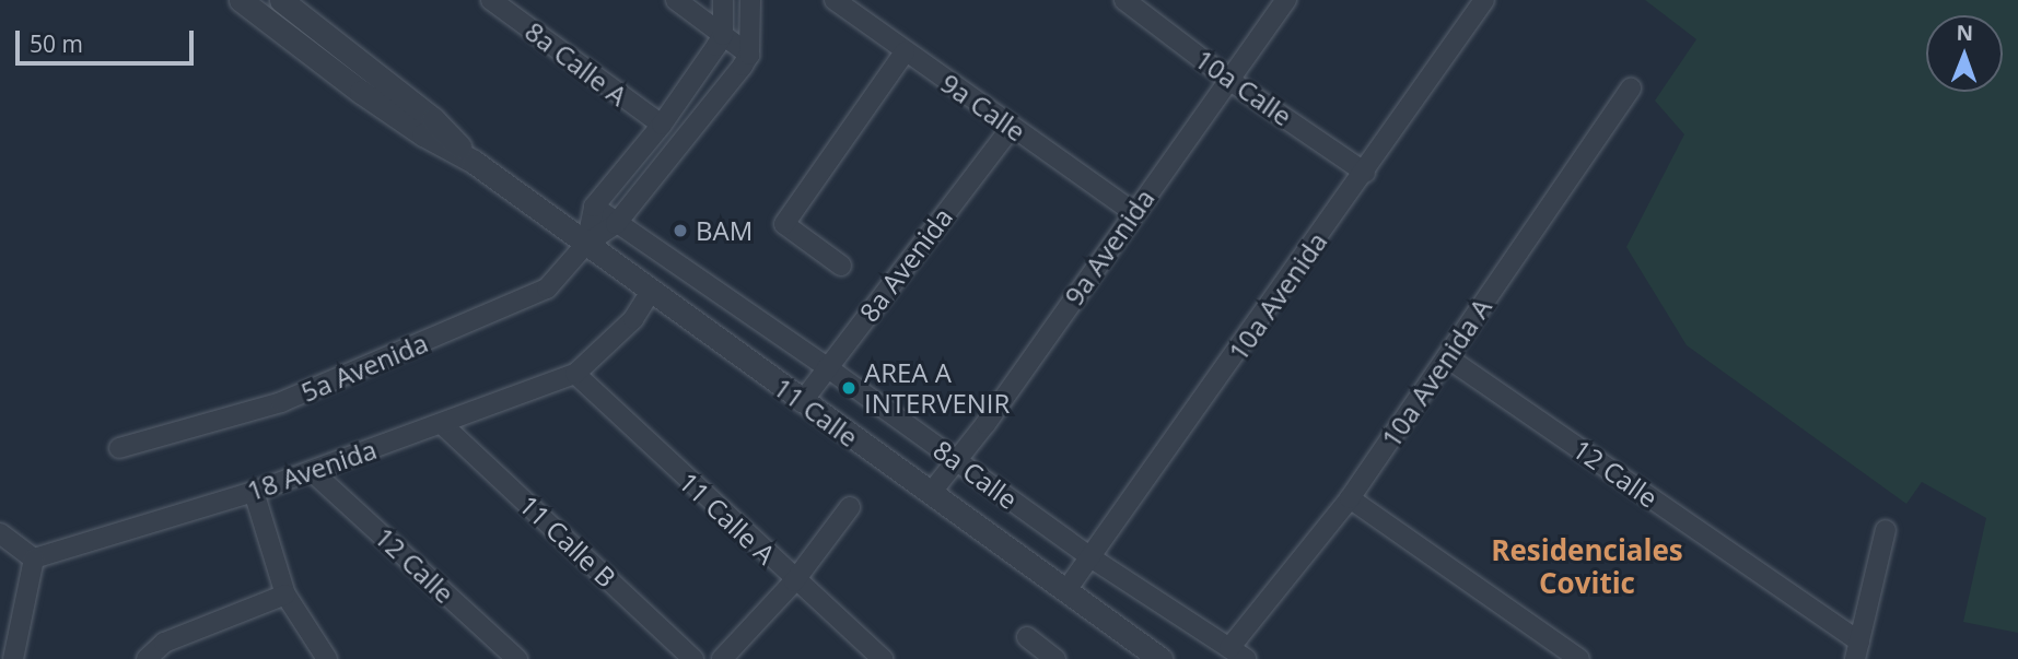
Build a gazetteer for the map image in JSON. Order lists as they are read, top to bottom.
{
  "streets": {
    "street": [
      "8a Calle A",
      "10a Calle",
      "9a Calle",
      "9a Avenida",
      "8a Avenida",
      "10a Avenida",
      "5a Avenida",
      "10a Avenida A",
      "11 Calle",
      "18 Avenida",
      "12 Calle",
      "8a Calle",
      "11 Calle A",
      "11 Calle B"
    ]
  },
  "crossings": [
    ["8a Calle A", "5a Avenida"],
    ["10a Calle", "9a Avenida"],
    ["10a Calle", "10a Avenida"],
    ["9a Calle", "9a Avenida"],
    ["9a Calle", "8a Avenida"],
    ["9a Avenida", "11 Calle"],
    ["9a Avenida", "8a Calle"],
    ["8a Avenida", "11 Calle"],
    ["8a Avenida", "8a Calle"],
    ["10a Avenida", "11 Calle"],
    ["10a Avenida", "8a Calle"],
    ["5a Avenida", "11 Calle"],
    ["5a Avenida", "8a Calle"],
    ["10a Avenida A", "12 Calle"],
    ["10a Avenida A", "8a Calle"],
    ["11 Calle", "18 Avenida"],
    ["18 Avenida", "12 Calle"],
    ["18 Avenida", "11 Calle A"],
    ["18 Avenida", "11 Calle B"]
  ],
  "districts": ["Residenciales Covitic"],
  "places": ["BAM", "AREA A INTERVENIR"],
  "scale_bar": "50 m",
  "north": "top"
}
